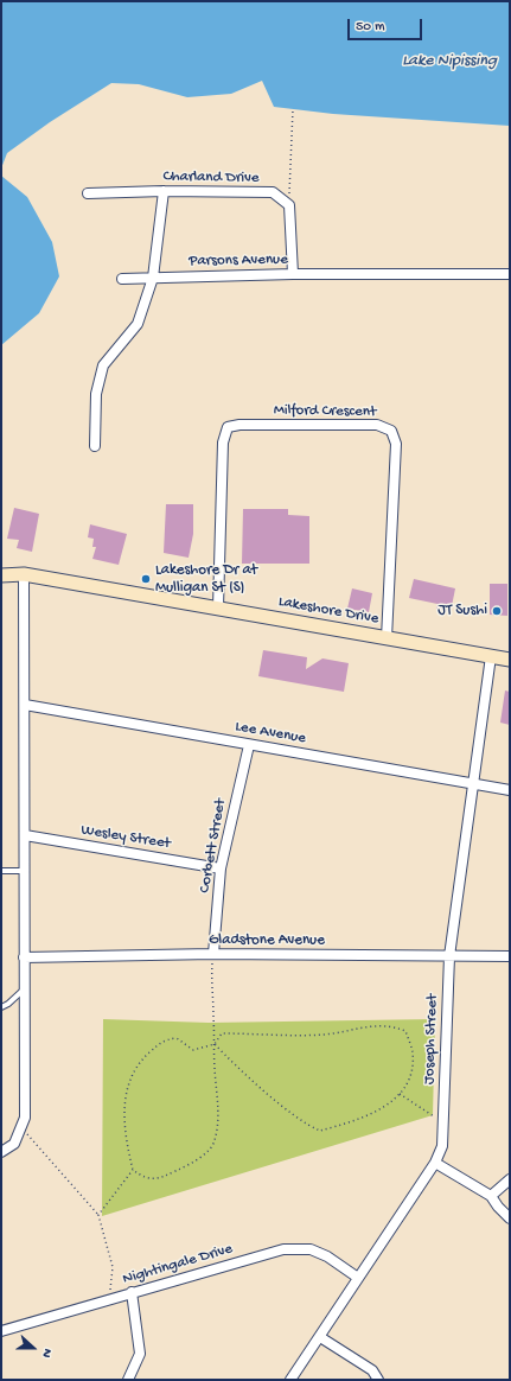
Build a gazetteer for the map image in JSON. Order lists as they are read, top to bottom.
{
  "streets": {
    "main road": ["Lakeshore Drive"],
    "street": [
      "Charland Drive",
      "Parsons Avenue",
      "Milford Crescent",
      "Lee Avenue",
      "Wesley Street",
      "Corbett Street",
      "Gladstone Avenue",
      "Joseph Street",
      "Nightingale Drive"
    ]
  },
  "crossings": [
    ["Milford Crescent", "Lakeshore Drive"],
    ["Lakeshore Drive", "Joseph Street"],
    ["Lee Avenue", "Corbett Street"],
    ["Lee Avenue", "Joseph Street"],
    ["Wesley Street", "Corbett Street"],
    ["Corbett Street", "Gladstone Avenue"],
    ["Gladstone Avenue", "Joseph Street"],
    ["Joseph Street", "Nightingale Drive"]
  ],
  "water": ["Lake Nipissing"],
  "places": ["Lakeshore Dr at Mulligan St (S)", "JT Sushi"],
  "scale_bar": "50 m",
  "north": "right"
}
